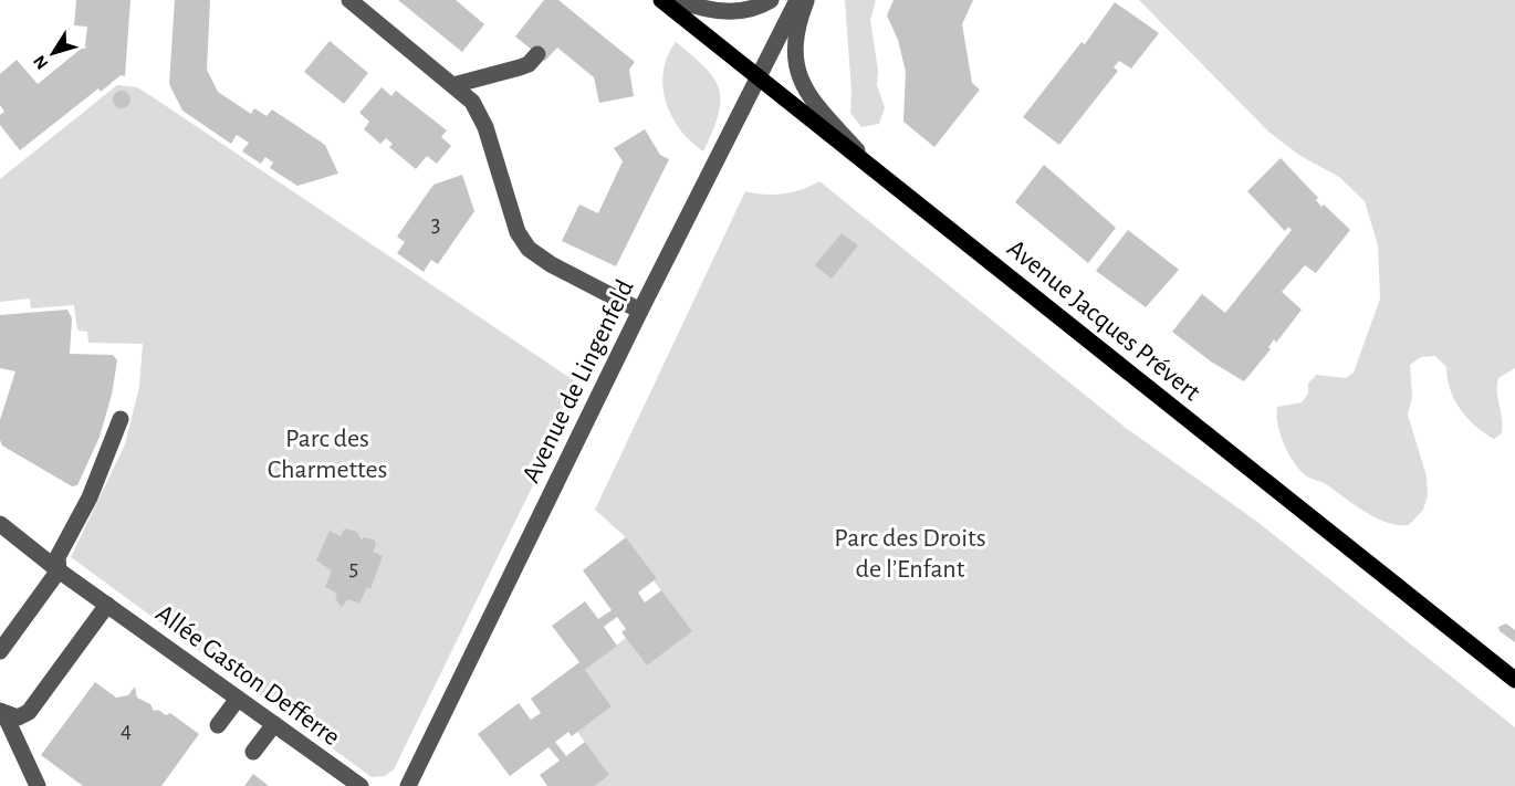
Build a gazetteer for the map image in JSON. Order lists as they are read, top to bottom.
{
  "streets": {
    "main road": ["Avenue Jacques Prévert"],
    "street": ["Avenue de Lingenfeld", "Allée Gaston Defferre"]
  },
  "crossings": [
    ["Avenue Jacques Prévert", "Avenue de Lingenfeld"]
  ],
  "parks": ["Parc des Charmettes", "Parc des Droits de l’Enfant"],
  "house_numbers": ["3", "5", "4"],
  "north": "bottom left"
}
